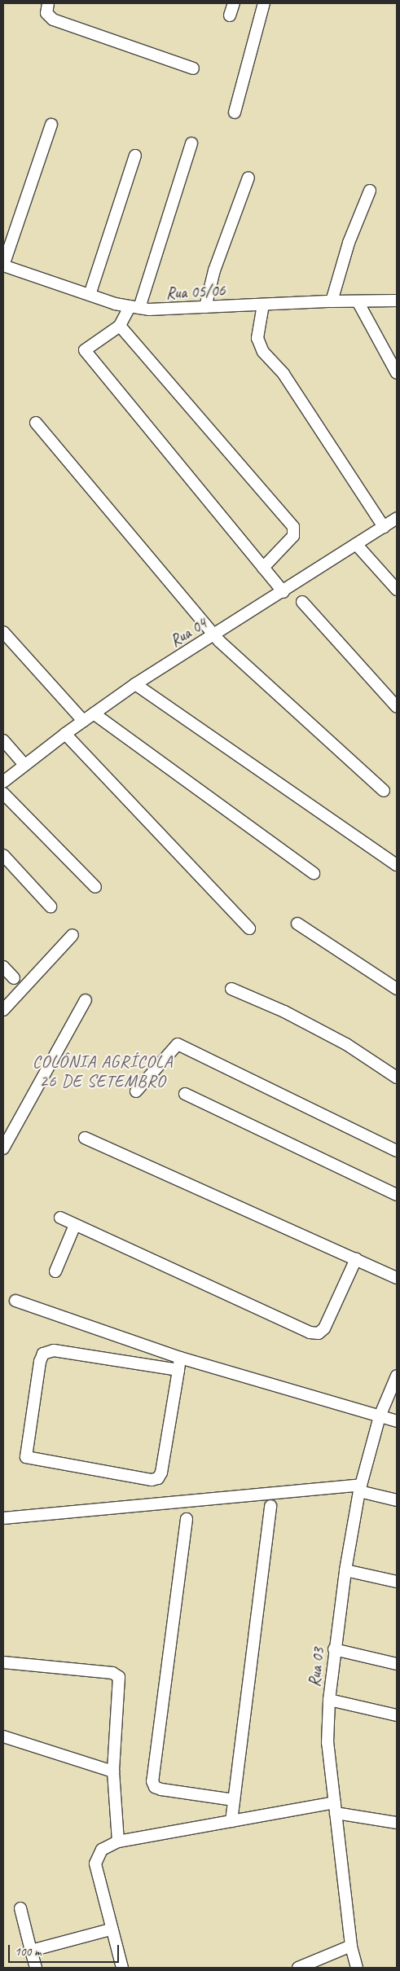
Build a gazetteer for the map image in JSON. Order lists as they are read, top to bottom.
{
  "streets": {
    "street": ["Rua 05/06", "Rua 04", "Rua 03"]
  },
  "districts": ["COLÔNIA AGRÍCOLA 26 DE SETEMBRO"],
  "scale_bar": "100 m"
}
